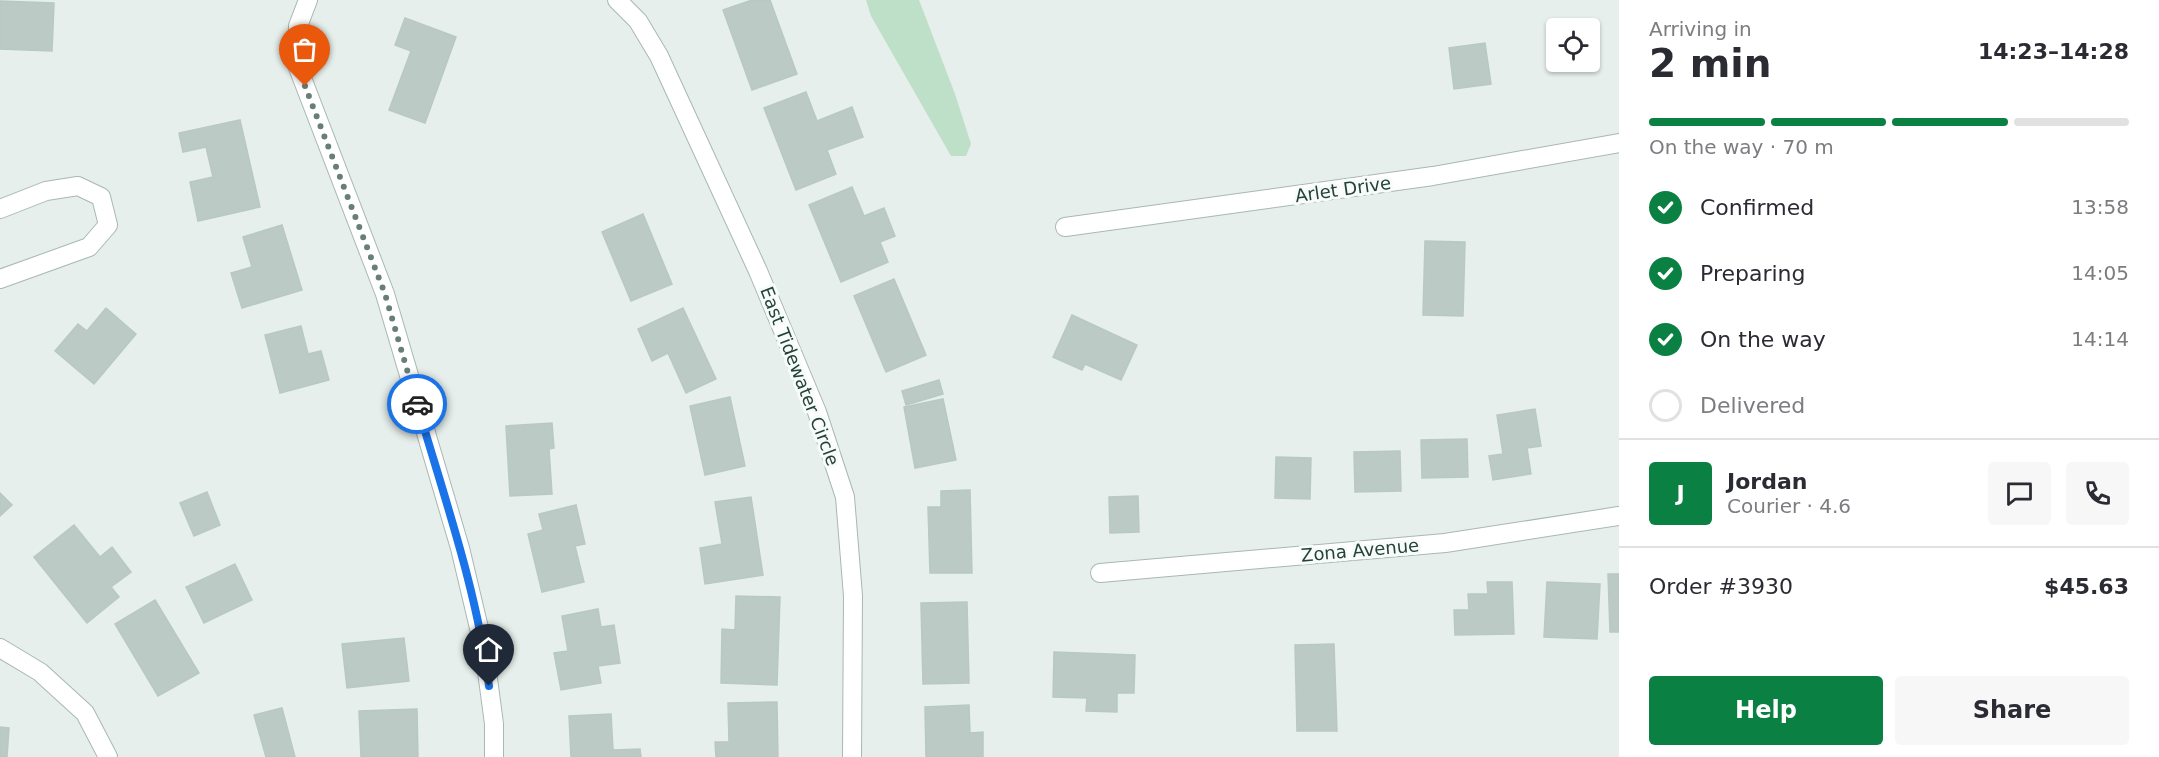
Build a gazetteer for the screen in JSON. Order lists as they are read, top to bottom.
{
  "streets": {
    "street": ["Arlet Drive", "East Tidewater Circle", "Zona Avenue"]
  },
  "page": {
    "heading": ["2 min", "Arriving in", "14:23–14:28"],
    "panel": [
      "Jordan",
      "Courier · 4.6",
      "Order #3930",
      "$45.63"
    ],
    "bar": "On the way · 70 m",
    "list": [
      ["Confirmed", "13:58"],
      ["Preparing", "14:05"],
      ["On the way", "14:14"],
      "Delivered"
    ],
    "round": "J",
    "buttons": ["Help", "Share"]
  }
}
